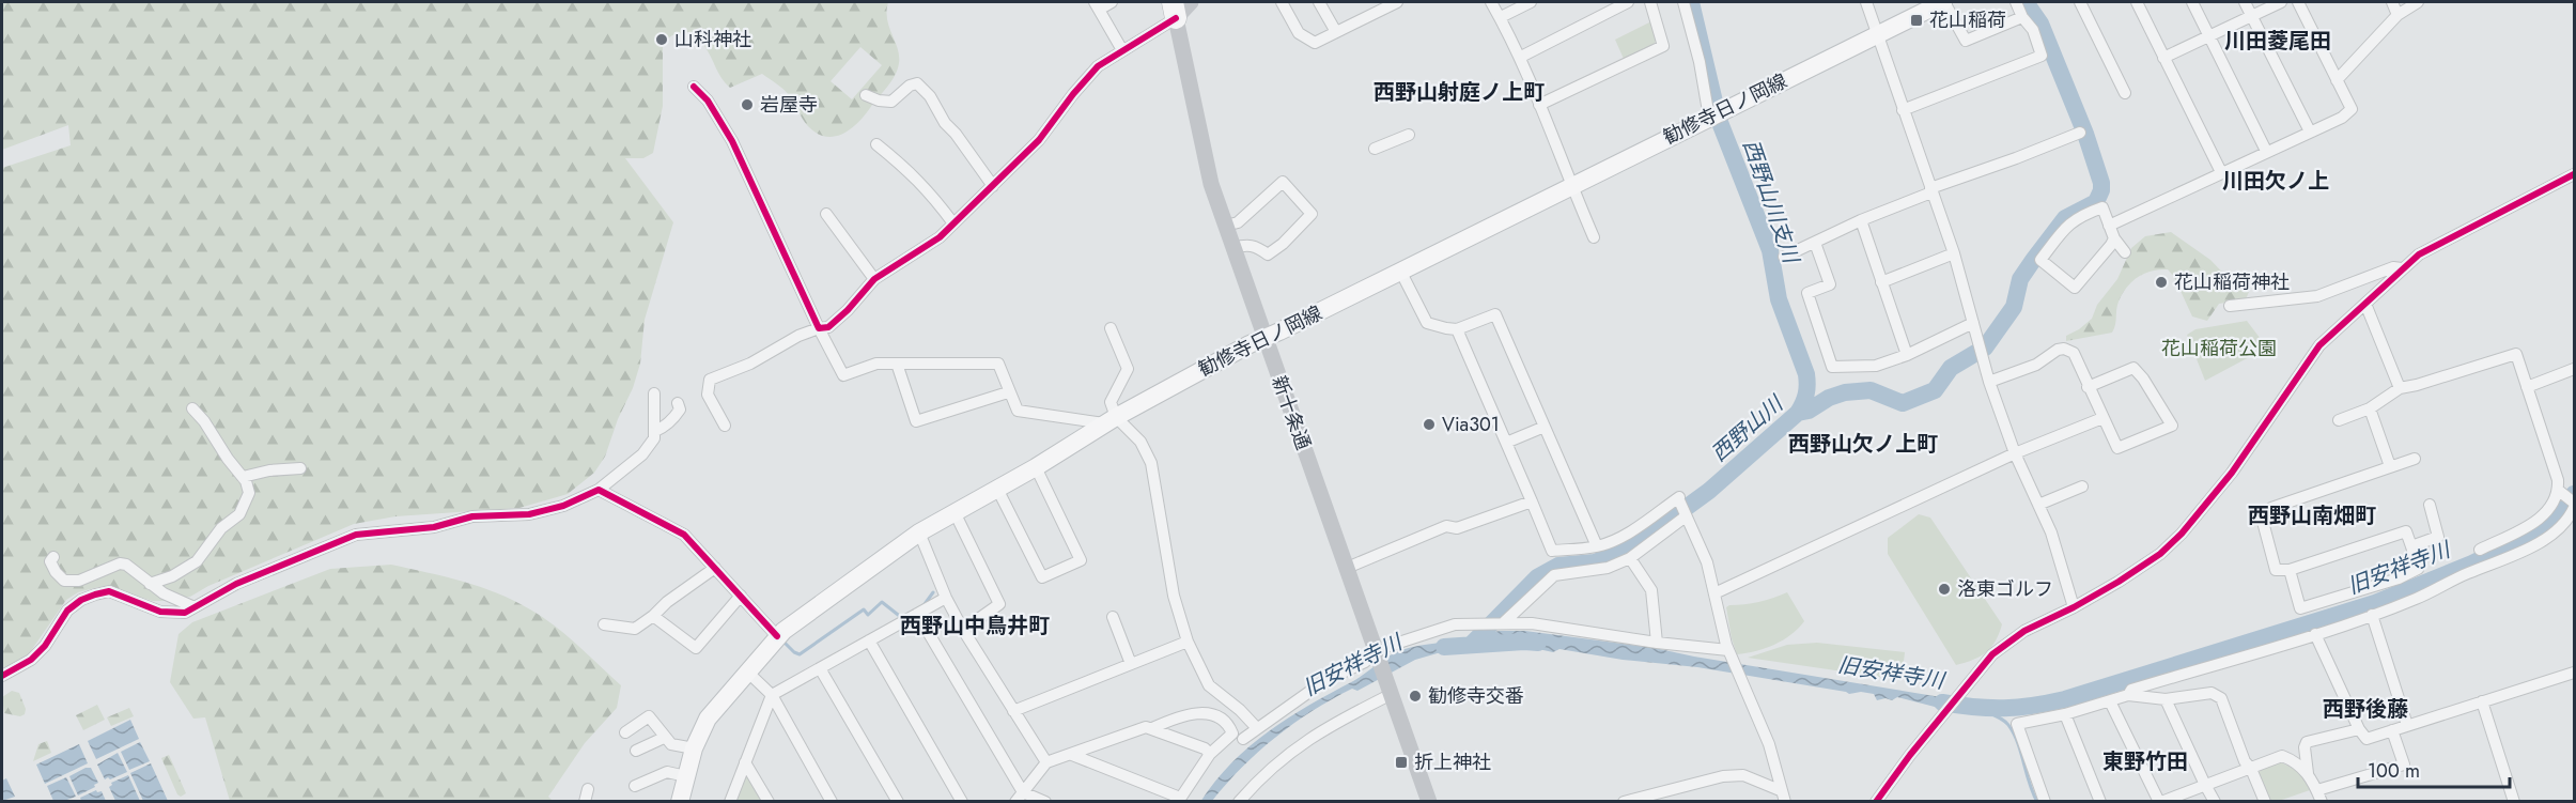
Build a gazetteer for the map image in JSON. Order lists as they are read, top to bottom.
{
  "streets": {
    "main road": ["勧修寺日ノ岡線", "新十条通"]
  },
  "crossings": [
    ["勧修寺日ノ岡線", "新十条通"]
  ],
  "districts": [
    "川田菱尾田",
    "西野山射庭ノ上町",
    "川田欠ノ上",
    "西野山欠ノ上町",
    "西野山南畑町",
    "西野山中鳥井町",
    "西野後藤",
    "東野竹田"
  ],
  "water": ["西野山川支川", "西野山川", "旧安祥寺川"],
  "parks": ["花山稲荷公園"],
  "places": {
    "transit": ["花山稲荷", "折上神社"],
    "other": [
      "山科神社",
      "岩屋寺",
      "花山稲荷神社",
      "Via301",
      "洛東ゴルフ",
      "勧修寺交番"
    ]
  },
  "scale_bar": "100 m"
}
